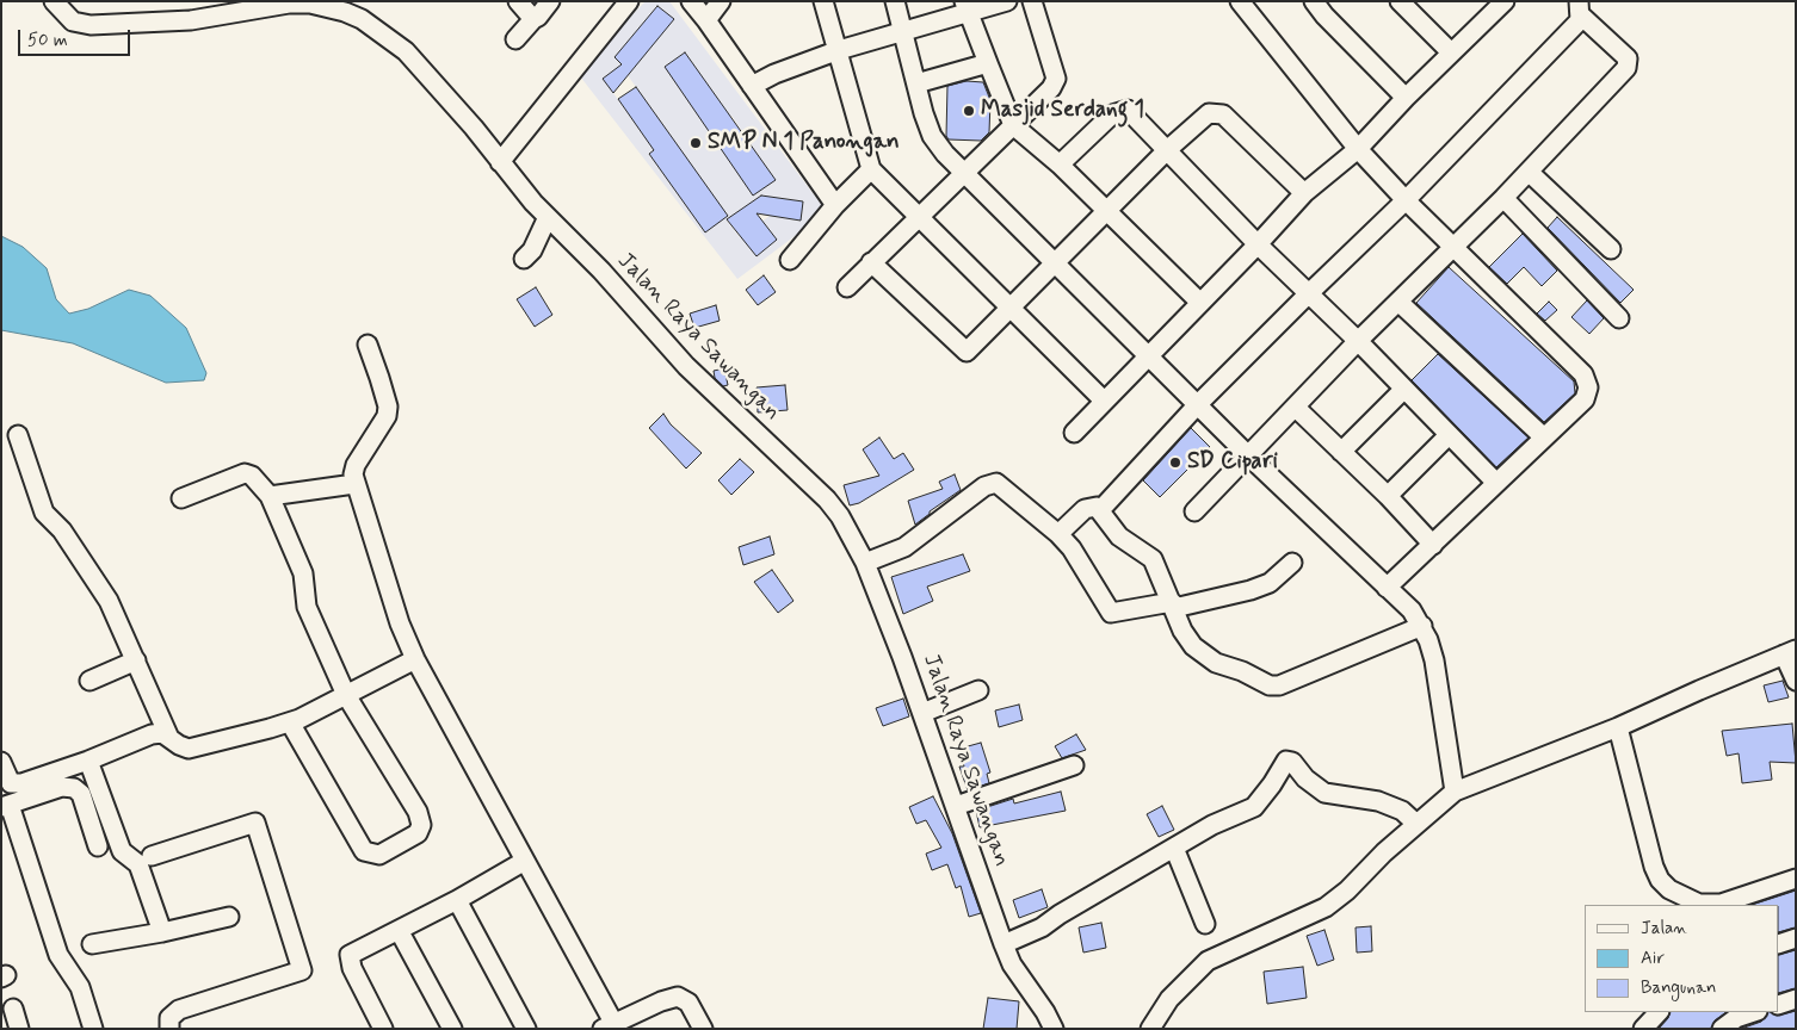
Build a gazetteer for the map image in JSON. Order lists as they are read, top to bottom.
{
  "streets": {
    "street": ["Jalan Raya Sawangan"]
  },
  "places": ["Masjid Serdang 1", "SMP N 1 Panongan", "SD Cipari"],
  "legend": ["Jalan", "Air", "Bangunan"],
  "scale_bar": "50 m"
}
